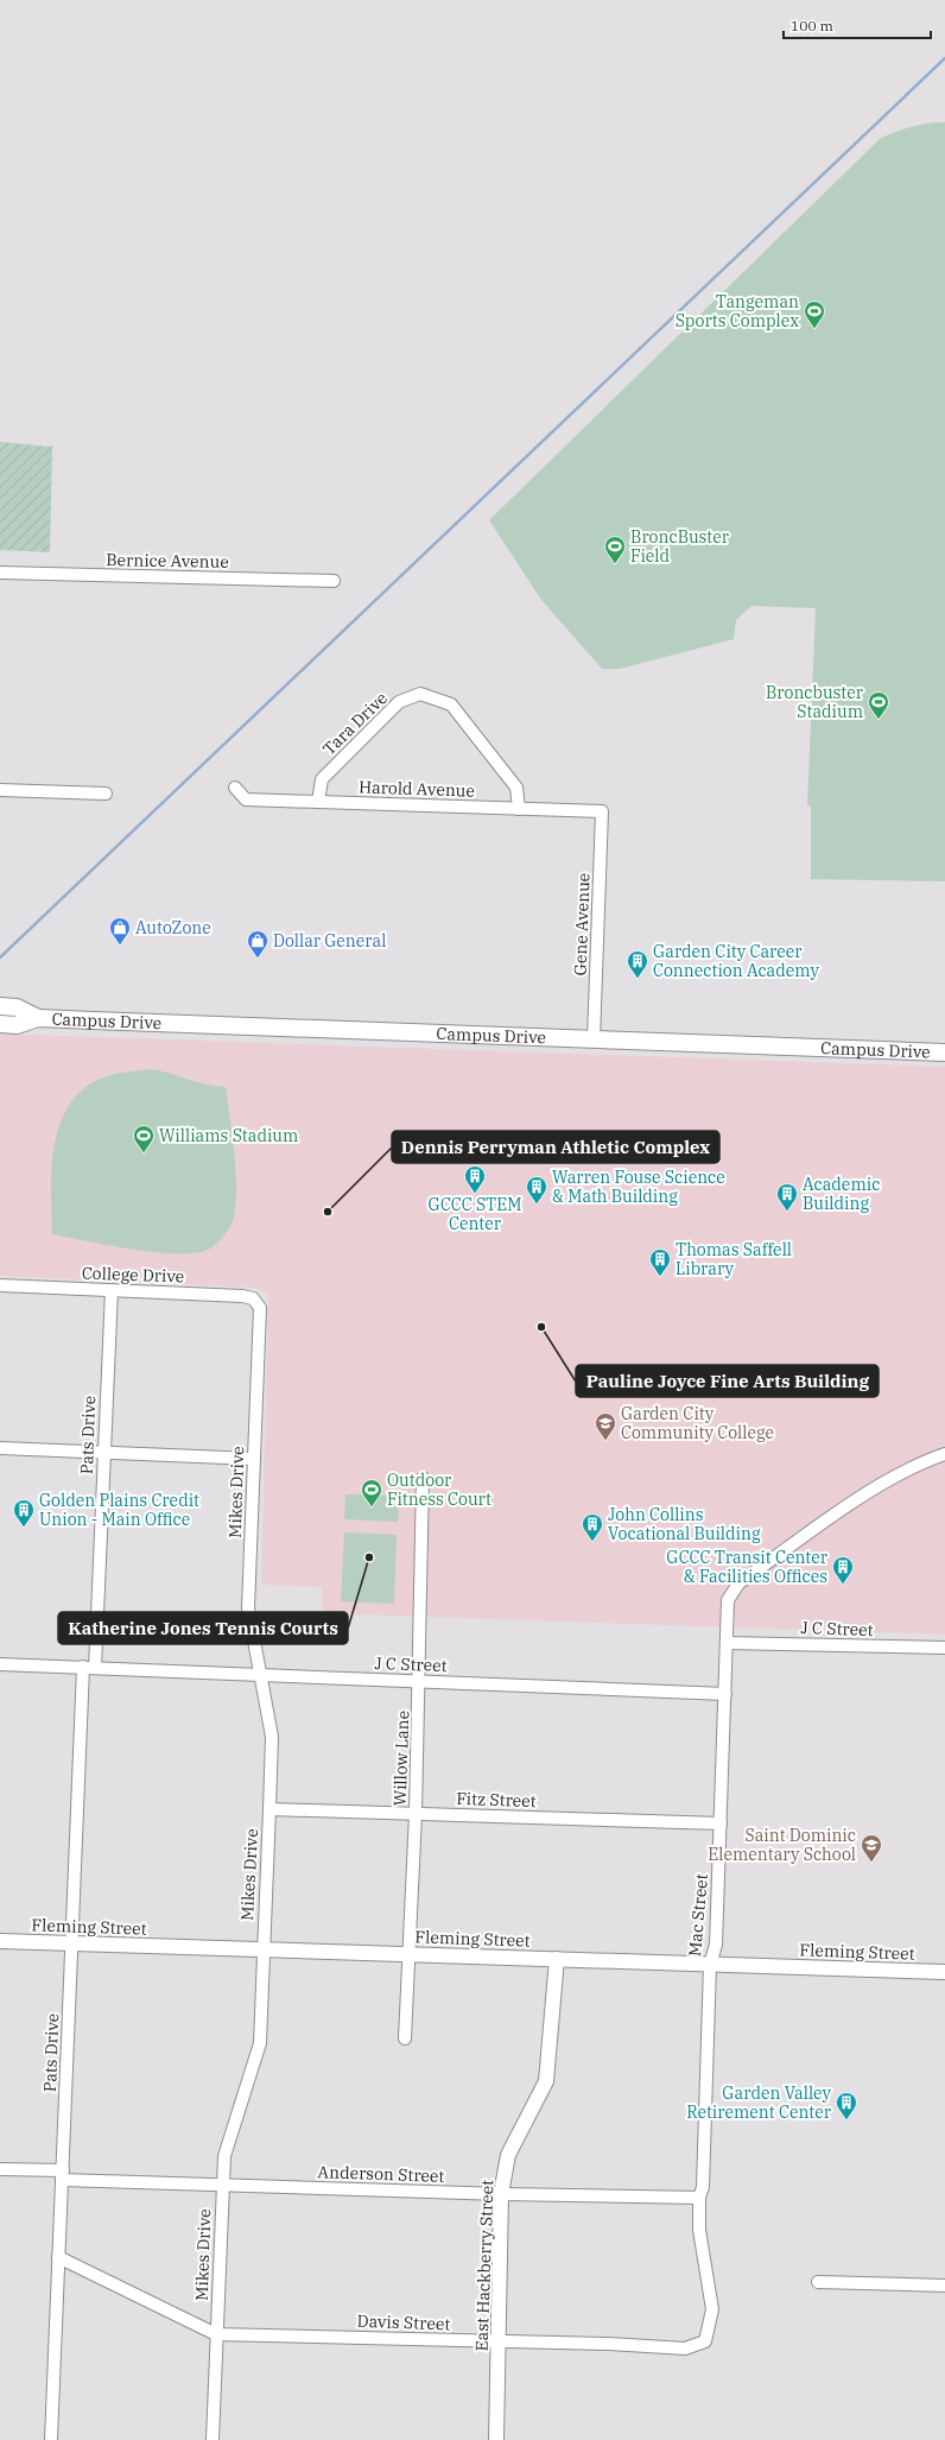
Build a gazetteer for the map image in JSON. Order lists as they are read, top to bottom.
{
  "streets": {
    "main road": ["Campus Drive"],
    "street": [
      "Bernice Avenue",
      "Tara Drive",
      "Harold Avenue",
      "Gene Avenue",
      "College Drive",
      "Pats Drive",
      "Mikes Drive",
      "J C Street",
      "Willow Lane",
      "Fitz Street",
      "Mac Street",
      "Fleming Street",
      "Anderson Street",
      "East Hackberry Street",
      "Davis Street"
    ]
  },
  "crossings": [
    ["Tara Drive", "Harold Avenue"],
    ["Harold Avenue", "Gene Avenue"],
    ["Gene Avenue", "Campus Drive"],
    ["College Drive", "Pats Drive"],
    ["College Drive", "Mikes Drive"],
    ["Pats Drive", "J C Street"],
    ["Pats Drive", "Fleming Street"],
    ["Pats Drive", "Anderson Street"],
    ["Pats Drive", "Davis Street"],
    ["Mikes Drive", "J C Street"],
    ["Mikes Drive", "Fitz Street"],
    ["Mikes Drive", "Fleming Street"],
    ["Mikes Drive", "Anderson Street"],
    ["Mikes Drive", "Davis Street"],
    ["J C Street", "Willow Lane"],
    ["J C Street", "Mac Street"],
    ["Willow Lane", "Fitz Street"],
    ["Willow Lane", "Fleming Street"],
    ["Fitz Street", "Mac Street"],
    ["Mac Street", "Fleming Street"],
    ["Mac Street", "Anderson Street"],
    ["Mac Street", "Davis Street"],
    ["Fleming Street", "East Hackberry Street"],
    ["Anderson Street", "East Hackberry Street"],
    ["Anderson Street", "Davis Street"],
    ["East Hackberry Street", "Davis Street"]
  ],
  "places": {
    "sports": [
      "Tangeman Sports Complex",
      "BroncBuster Field",
      "Broncbuster Stadium",
      "Williams Stadium",
      "Outdoor Fitness Court"
    ],
    "shop": ["AutoZone", "Dollar General"],
    "building": [
      "Garden City Career Connection Academy",
      "GCCC STEM Center",
      "Warren Fouse Science & Math Building",
      "Academic Building",
      "Thomas Saffell Library",
      "Golden Plains Credit Union - Main Office",
      "John Collins Vocational Building",
      "GCCC Transit Center & Facilities Offices",
      "Garden Valley Retirement Center"
    ],
    "other": ["Dennis Perryman Athletic Complex", "Pauline Joyce Fine Arts Building", "Katherine Jones Tennis Courts"],
    "school or university": ["Garden City Community College", "Saint Dominic Elementary School"]
  },
  "scale_bar": "100 m"
}
